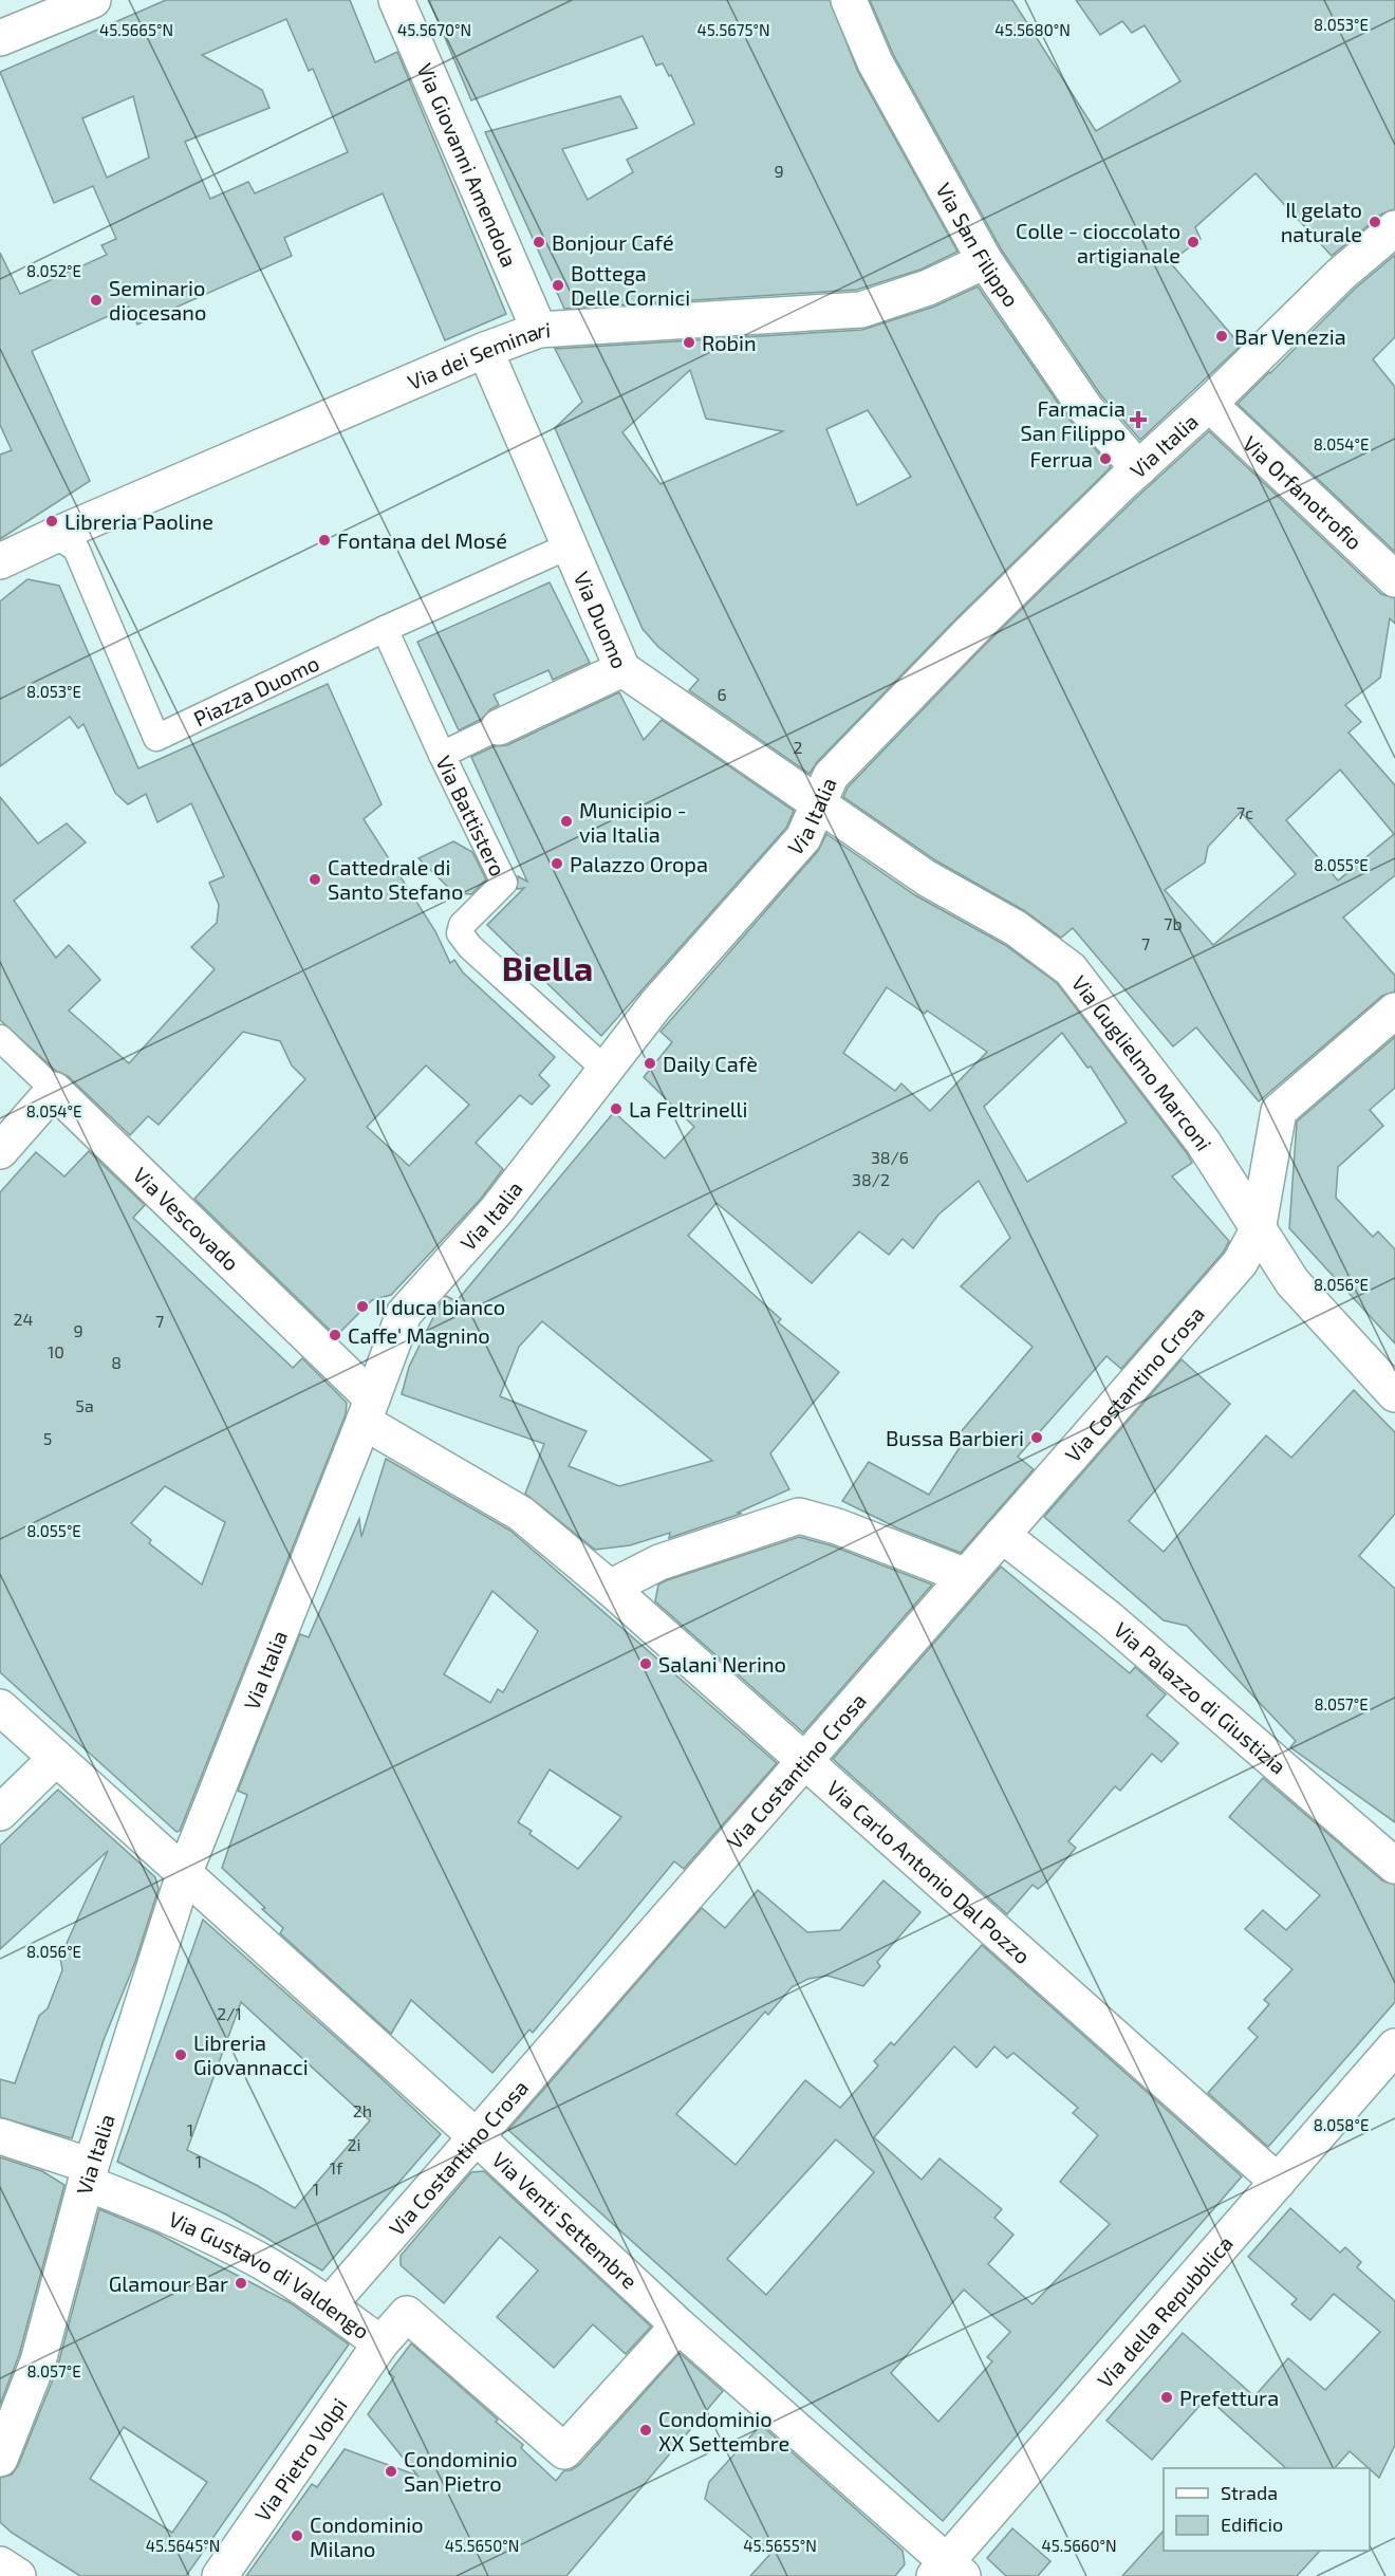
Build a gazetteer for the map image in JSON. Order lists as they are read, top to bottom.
{
  "streets": {
    "street": [
      "Via Giovanni Amendola",
      "Via San Filippo",
      "Via dei Seminari",
      "Via Italia",
      "Via Orfanotrofio",
      "Via Duomo",
      "Piazza Duomo",
      "Via Battistero",
      "Via Guglielmo Marconi",
      "Via Vescovado",
      "Via Costantino Crosa",
      "Via Palazzo di Giustizia",
      "Via Carlo Antonio Dal Pozzo",
      "Via Venti Settembre",
      "Via Gustavo di Valdengo",
      "Via della Repubblica",
      "Via Pietro Volpi"
    ]
  },
  "crossings": [
    ["Via Giovanni Amendola", "Via dei Seminari"],
    ["Via San Filippo", "Via dei Seminari"],
    ["Via San Filippo", "Via Italia"],
    ["Via dei Seminari", "Via Duomo"],
    ["Via dei Seminari", "Piazza Duomo"],
    ["Via Italia", "Via Orfanotrofio"],
    ["Via Italia", "Via Duomo"],
    ["Via Italia", "Via Battistero"],
    ["Via Italia", "Via Guglielmo Marconi"],
    ["Via Italia", "Via Vescovado"],
    ["Via Italia", "Via Venti Settembre"],
    ["Via Italia", "Via Gustavo di Valdengo"],
    ["Via Duomo", "Piazza Duomo"],
    ["Via Duomo", "Via Battistero"],
    ["Via Duomo", "Via Guglielmo Marconi"],
    ["Via Guglielmo Marconi", "Via Costantino Crosa"],
    ["Via Vescovado", "Via Carlo Antonio Dal Pozzo"],
    ["Via Costantino Crosa", "Via Palazzo di Giustizia"],
    ["Via Costantino Crosa", "Via Carlo Antonio Dal Pozzo"],
    ["Via Costantino Crosa", "Via Venti Settembre"],
    ["Via Costantino Crosa", "Via Gustavo di Valdengo"],
    ["Via Carlo Antonio Dal Pozzo", "Via della Repubblica"],
    ["Via Venti Settembre", "Via Gustavo di Valdengo"],
    ["Via Venti Settembre", "Via della Repubblica"],
    ["Via Gustavo di Valdengo", "Via Pietro Volpi"]
  ],
  "districts": ["Biella"],
  "places": {
    "other": [
      "Il gelato naturale",
      "Bonjour Café",
      "Colle - cioccolato artigianale",
      "Bottega Delle Cornici",
      "Seminario diocesano",
      "Bar Venezia",
      "Robin",
      "Ferrua",
      "Libreria Paoline",
      "Fontana del Mosé",
      "Municipio - via Italia",
      "Palazzo Oropa",
      "Cattedrale di Santo Stefano",
      "Daily Cafè",
      "La Feltrinelli",
      "Il duca bianco",
      "Caffe' Magnino",
      "Bussa Barbieri",
      "Salani Nerino",
      "Libreria Giovannacci",
      "Glamour Bar",
      "Prefettura",
      "Condominio XX Settembre",
      "Condominio San Pietro",
      "Condominio Milano"
    ],
    "health": ["Farmacia San Filippo"]
  },
  "house_numbers": [
    "9",
    "6",
    "2",
    "7c",
    "7b",
    "7",
    "38/6",
    "38/2",
    "24",
    "7",
    "9",
    "10",
    "8",
    "5a",
    "5",
    "2/1",
    "2h",
    "1",
    "2i",
    "1",
    "1f",
    "1"
  ],
  "legend": ["Strada", "Edificio"],
  "coordinates": [
    "8.053°E",
    "45.5665°N",
    "45.5670°N",
    "45.5675°N",
    "45.5680°N",
    "8.052°E",
    "8.054°E",
    "8.055°E",
    "8.056°E",
    "8.057°E",
    "8.058°E",
    "45.5645°N",
    "45.5650°N",
    "45.5655°N",
    "45.5660°N"
  ]
}
